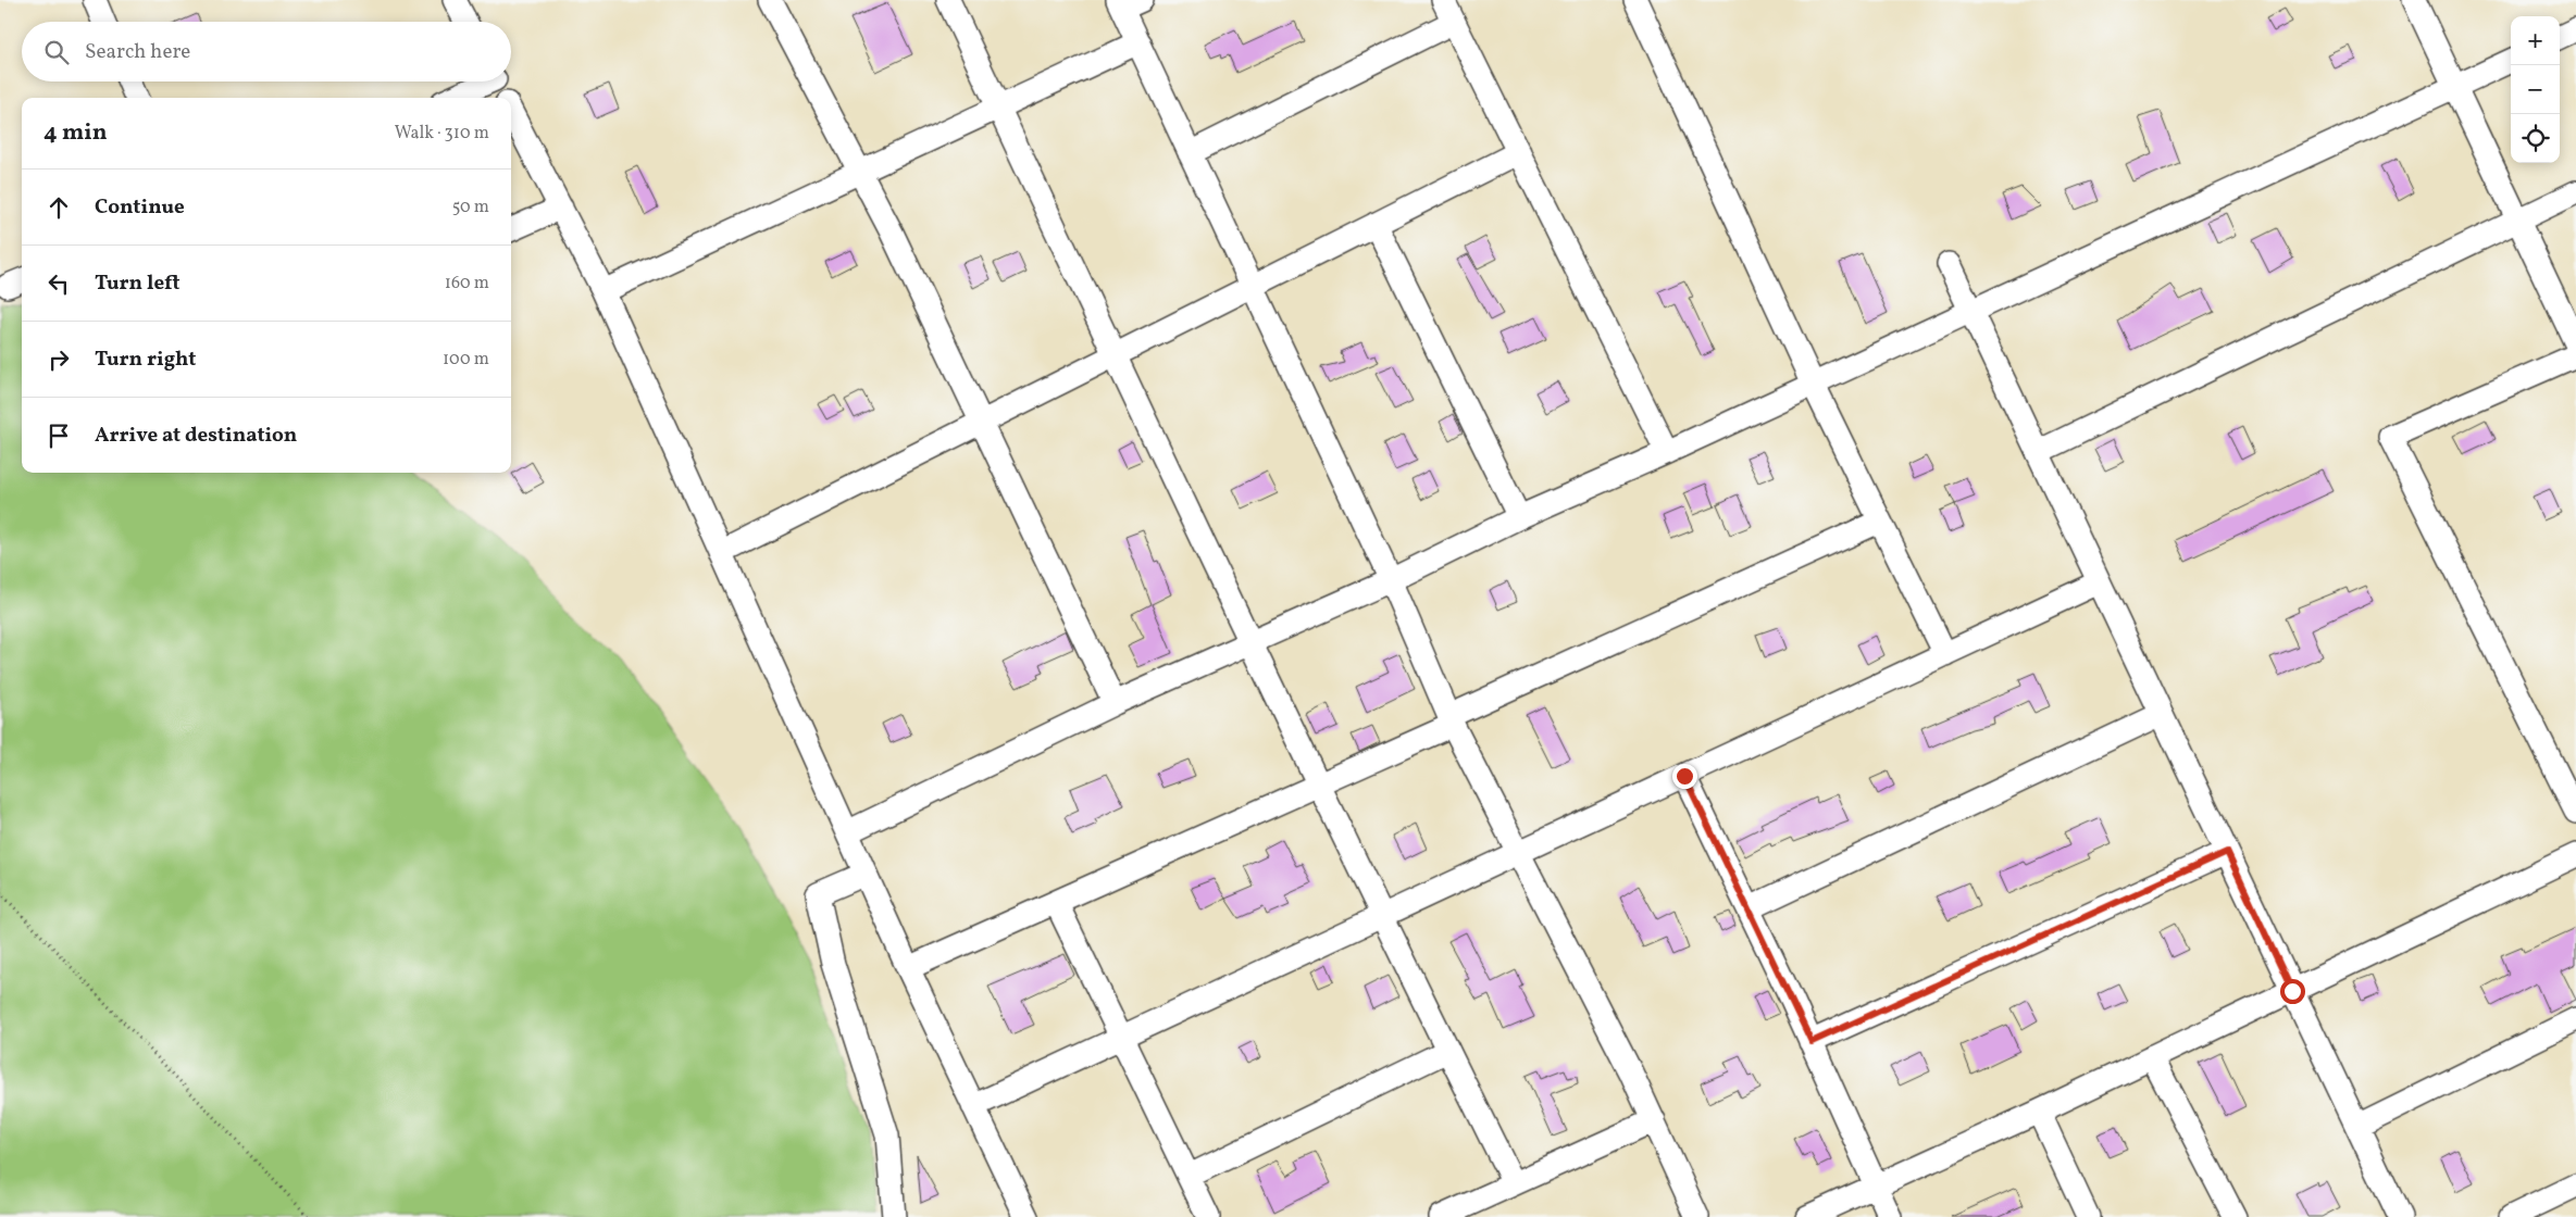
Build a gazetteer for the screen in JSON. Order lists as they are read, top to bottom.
{
  "page": {
    "map_buttons": ["+", "−"],
    "search": "Search here",
    "heading": ["4 min", "Walk · 310 m"],
    "list": [
      ["Continue", "50 m"],
      ["Turn left", "160 m"],
      ["Turn right", "100 m"],
      "Arrive at destination"
    ]
  }
}
